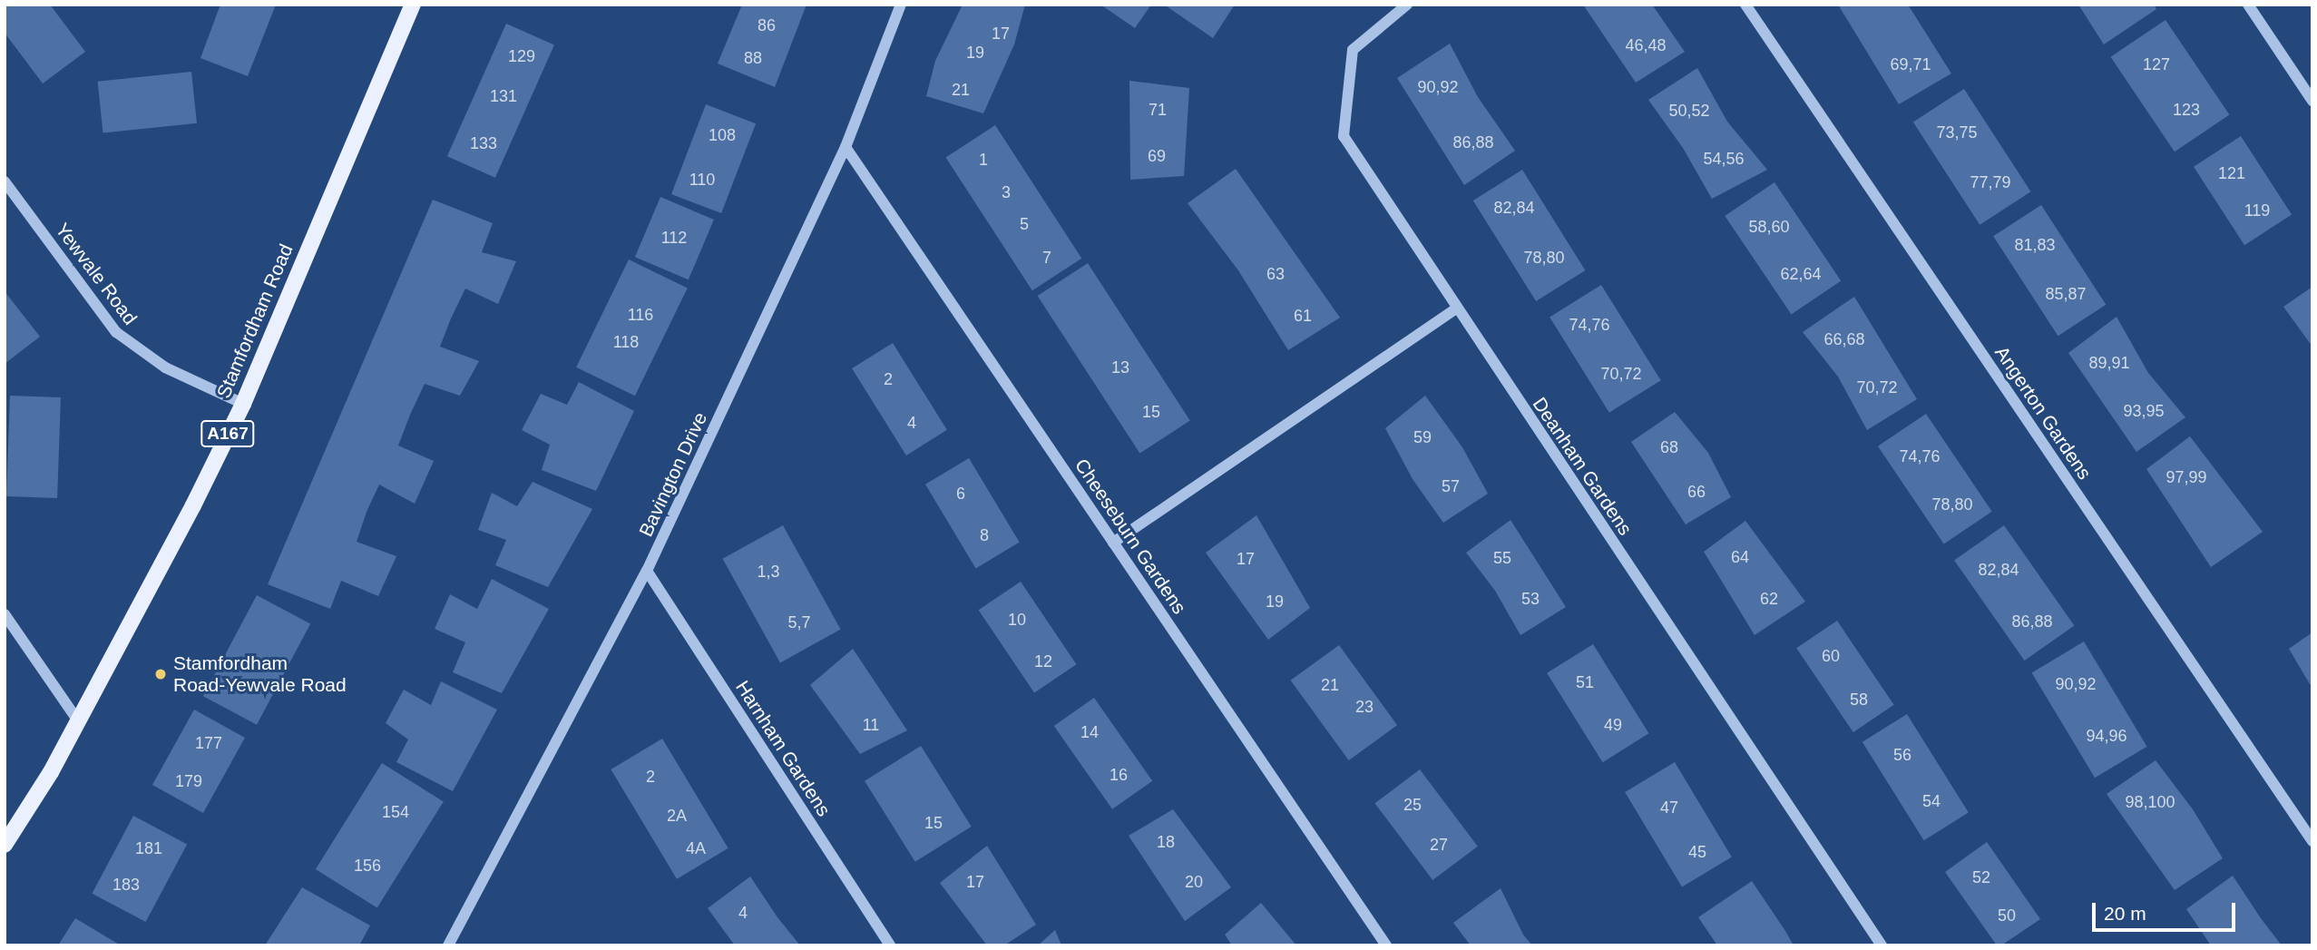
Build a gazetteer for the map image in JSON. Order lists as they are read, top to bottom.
{
  "streets": {
    "main road": ["Stamfordham Road", "A167"],
    "street": [
      "Yewvale Road",
      "Angerton Gardens",
      "Deanham Gardens",
      "Bavington Drive",
      "Cheeseburn Gardens",
      "Harnham Gardens"
    ]
  },
  "crossings": [
    ["Yewvale Road", "Stamfordham Road"],
    ["Bavington Drive", "Cheeseburn Gardens"],
    ["Bavington Drive", "Harnham Gardens"]
  ],
  "places": ["Stamfordham Road-Yewvale Road"],
  "house_numbers": [
    "86",
    "17",
    "46,48",
    "19",
    "129",
    "88",
    "69,71",
    "127",
    "90,92",
    "21",
    "131",
    "71",
    "123",
    "50,52",
    "73,75",
    "108",
    "86,88",
    "133",
    "69",
    "54,56",
    "1",
    "121",
    "110",
    "77,79",
    "3",
    "82,84",
    "119",
    "5",
    "58,60",
    "112",
    "81,83",
    "7",
    "78,80",
    "63",
    "62,64",
    "85,87",
    "116",
    "61",
    "74,76",
    "66,68",
    "118",
    "89,91",
    "13",
    "70,72",
    "2",
    "70,72",
    "93,95",
    "15",
    "4",
    "59",
    "68",
    "74,76",
    "97,99",
    "57",
    "66",
    "6",
    "78,80",
    "8",
    "64",
    "55",
    "17",
    "82,84",
    "1,3",
    "53",
    "62",
    "19",
    "10",
    "86,88",
    "5,7",
    "60",
    "12",
    "51",
    "90,92",
    "21",
    "58",
    "23",
    "11",
    "49",
    "14",
    "94,96",
    "177",
    "56",
    "16",
    "2",
    "179",
    "54",
    "98,100",
    "25",
    "47",
    "154",
    "2A",
    "15",
    "18",
    "27",
    "181",
    "4A",
    "45",
    "156",
    "52",
    "17",
    "20",
    "183",
    "4",
    "50"
  ],
  "scale_bar": "20 m"
}
